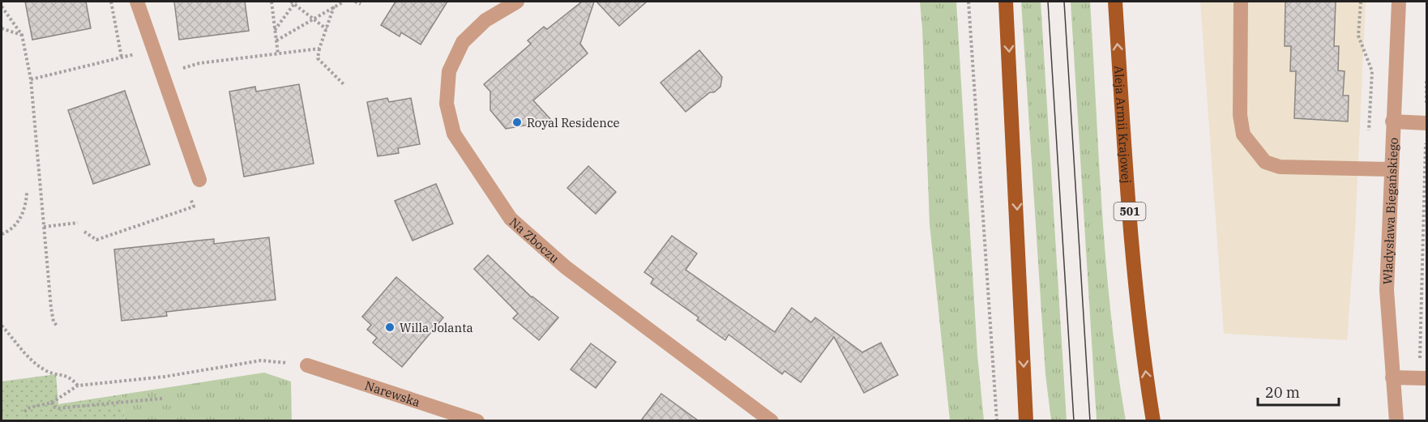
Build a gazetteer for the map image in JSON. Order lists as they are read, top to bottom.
{
  "streets": {
    "main road": ["Aleja Armii Krajowej", "501"],
    "street": ["Władysława Biegańskiego", "Na Zboczu", "Narewska"]
  },
  "places": ["Royal Residence", "Willa Jolanta"],
  "scale_bar": "20 m"
}
